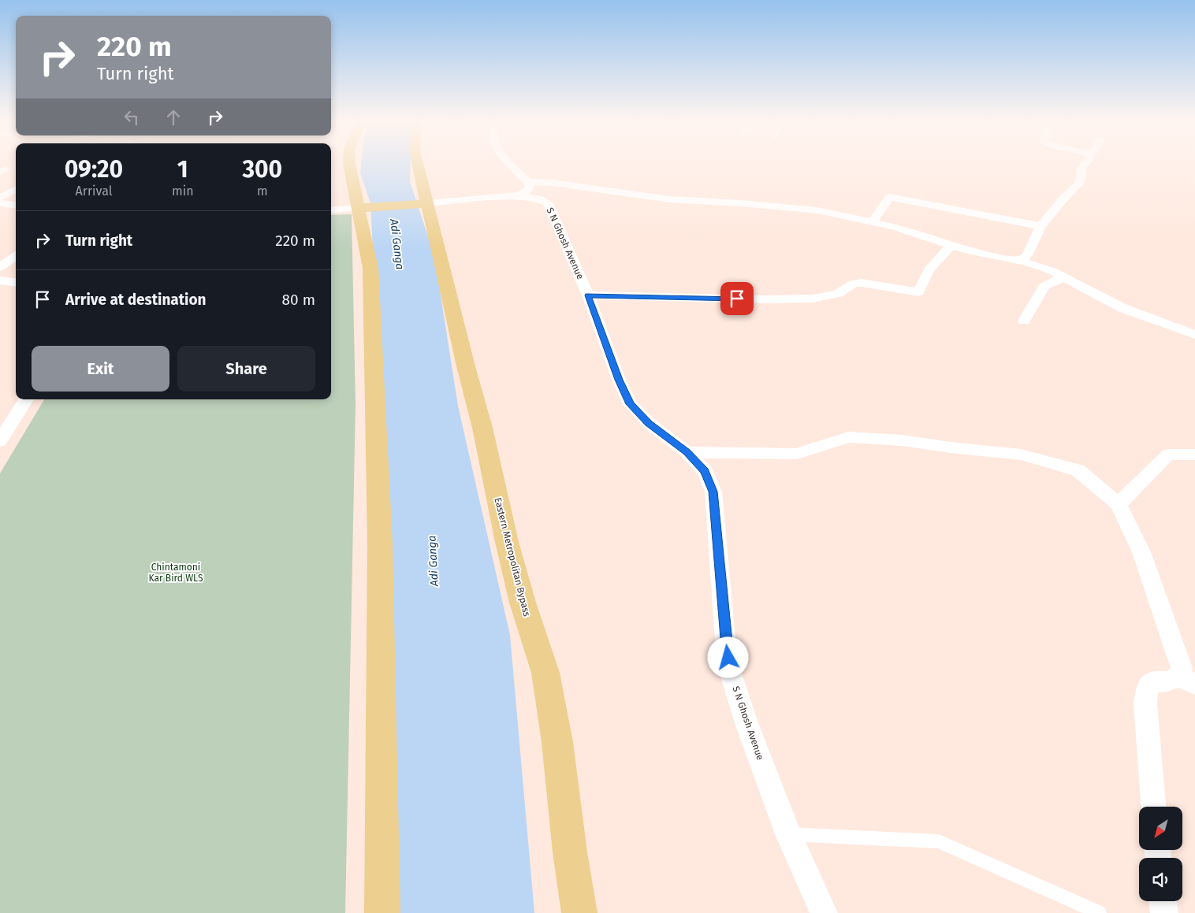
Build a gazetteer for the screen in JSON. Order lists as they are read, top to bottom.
{
  "streets": {
    "main road": ["Eastern Metropolitan Bypass"],
    "street": ["S N Ghosh Avenue"]
  },
  "water": ["Adi Ganga"],
  "parks": ["Chintamoni Kar Bird WLS"],
  "north": "bottom left",
  "page": {
    "turn": ["220 m", "Turn right"],
    "eta": [
      "09:20",
      "Arrival",
      "1",
      "min",
      "300",
      "m"
    ],
    "list": [
      {
        "name": "Turn right",
        "value": "220 m"
      },
      {
        "name": "Arrive at destination",
        "value": "80 m"
      }
    ],
    "buttons": ["Exit", "Share"]
  }
}
